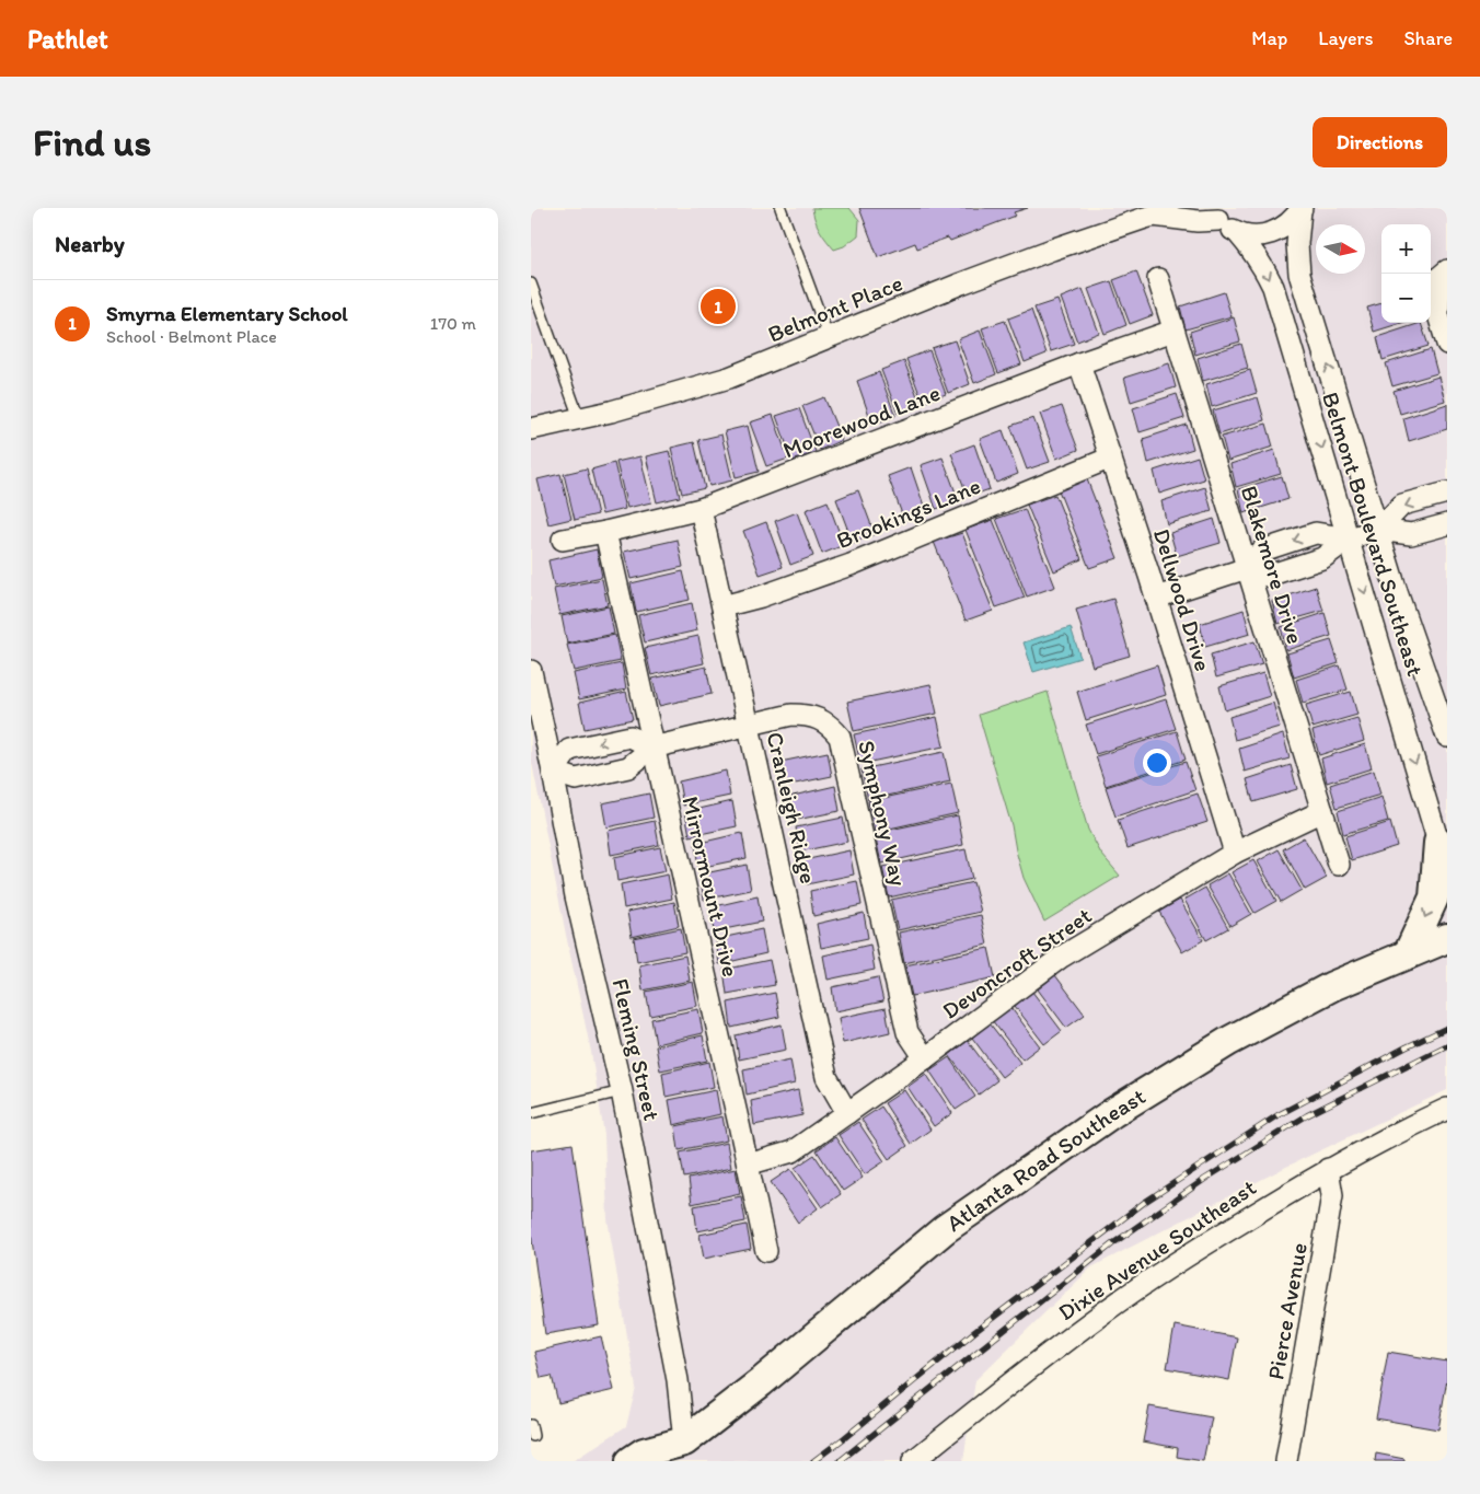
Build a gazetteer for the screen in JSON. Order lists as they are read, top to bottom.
{
  "streets": {
    "main road": ["Atlanta Road Southeast"],
    "street": [
      "Belmont Place",
      "Moorewood Lane",
      "Brookings Lane",
      "Belmont Boulevard Southeast",
      "Blakemore Drive",
      "Dellwood Drive",
      "Cranleigh Ridge",
      "Symphony Way",
      "Mirrormount Drive",
      "Devoncroft Street",
      "Fleming Street",
      "Dixie Avenue Southeast",
      "Pierce Avenue"
    ]
  },
  "crossings": [
    ["Moorewood Lane", "Blakemore Drive"],
    ["Moorewood Lane", "Dellwood Drive"],
    ["Moorewood Lane", "Cranleigh Ridge"],
    ["Moorewood Lane", "Mirrormount Drive"],
    ["Brookings Lane", "Dellwood Drive"],
    ["Brookings Lane", "Cranleigh Ridge"],
    ["Blakemore Drive", "Devoncroft Street"],
    ["Dellwood Drive", "Devoncroft Street"],
    ["Cranleigh Ridge", "Symphony Way"],
    ["Cranleigh Ridge", "Devoncroft Street"],
    ["Symphony Way", "Mirrormount Drive"],
    ["Symphony Way", "Devoncroft Street"],
    ["Symphony Way", "Fleming Street"],
    ["Mirrormount Drive", "Devoncroft Street"],
    ["Fleming Street", "Atlanta Road Southeast"],
    ["Dixie Avenue Southeast", "Pierce Avenue"]
  ],
  "north": "right",
  "page": {
    "header": "Pathlet",
    "nav": ["Map", "Layers", "Share"],
    "buttons": "Directions",
    "title": "Find us",
    "heading": "Nearby",
    "map_buttons": ["+", "−"],
    "list": [
      {
        "mark": "1",
        "name": "Smyrna Elementary School",
        "note": "School · Belmont Place",
        "value": "170 m"
      }
    ],
    "pins": "1"
  }
}
